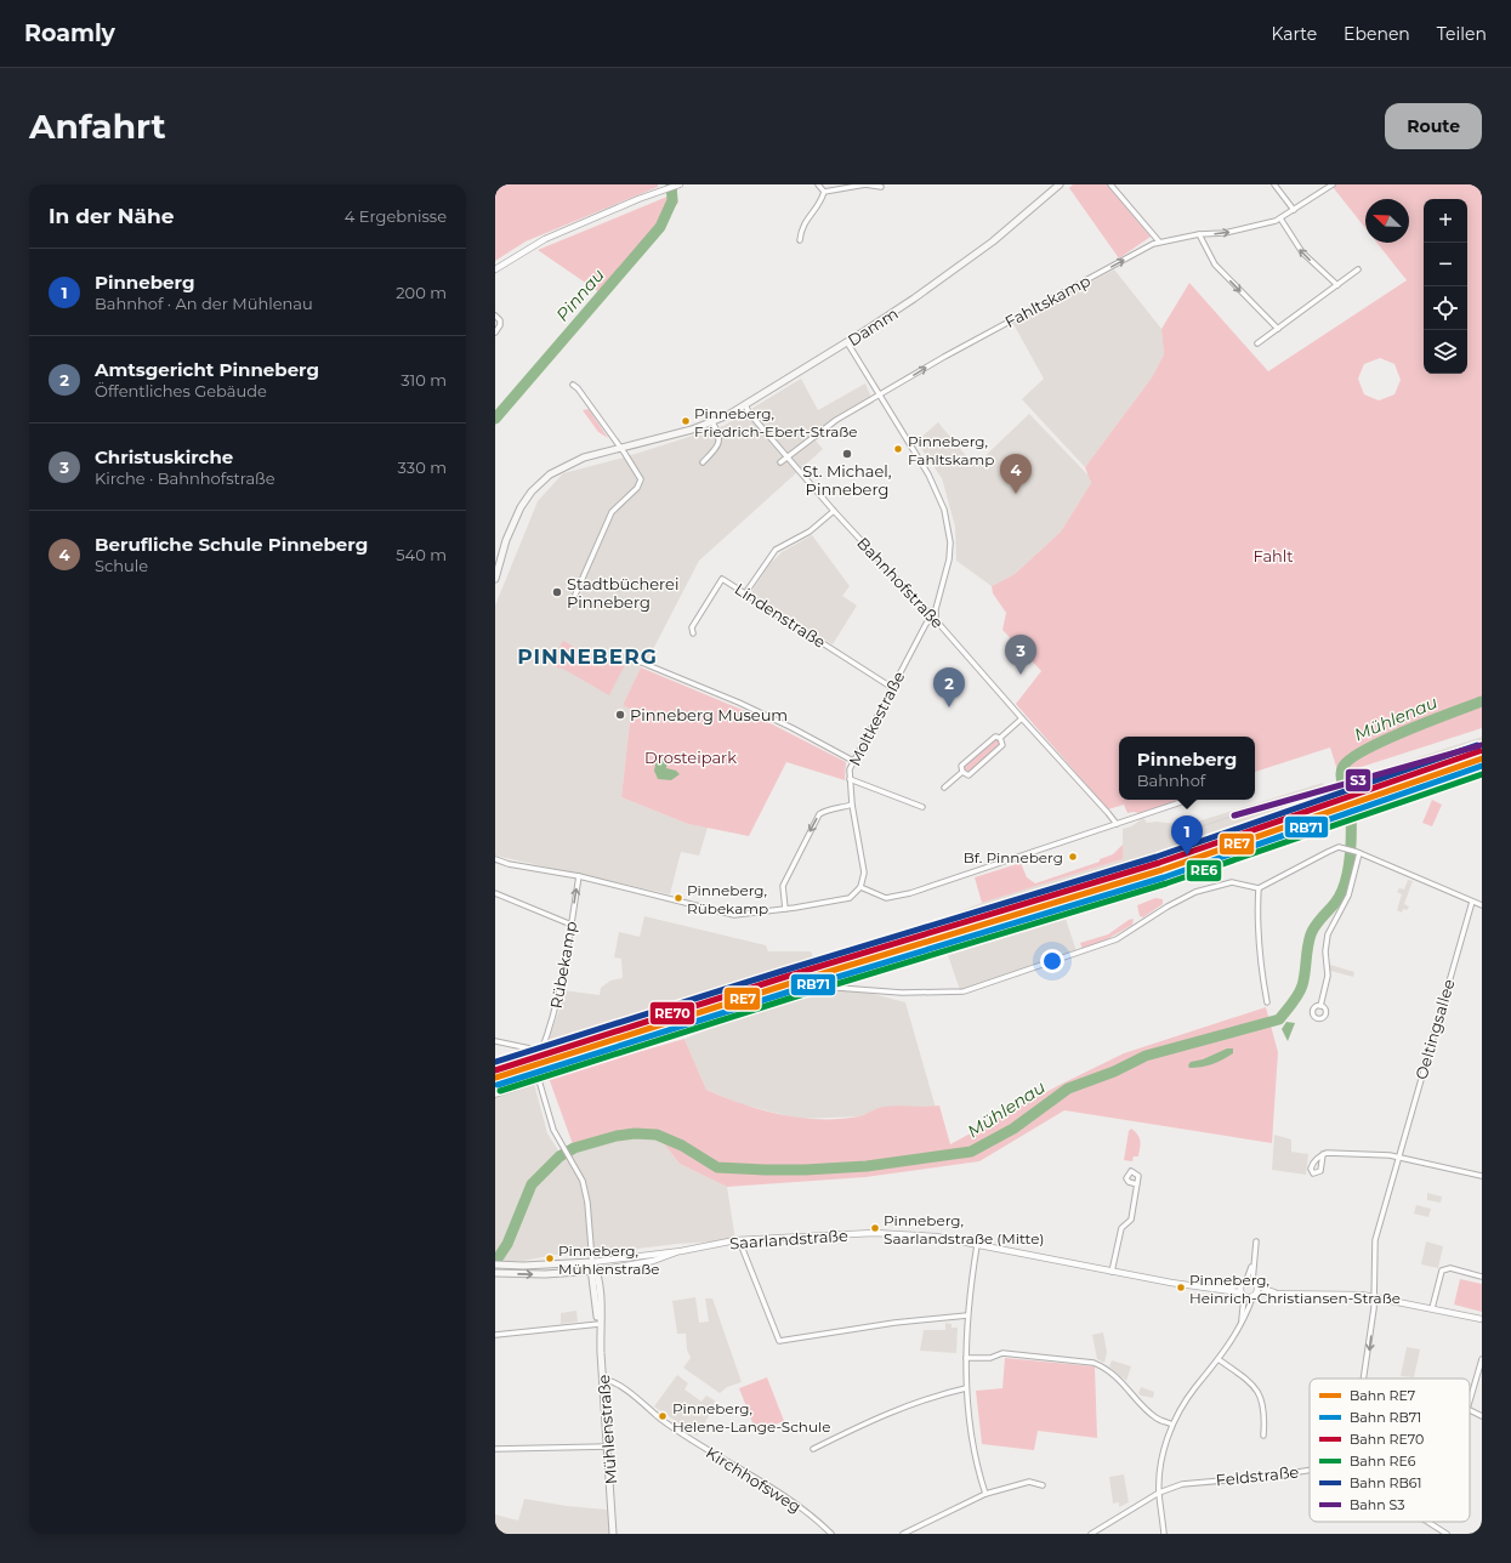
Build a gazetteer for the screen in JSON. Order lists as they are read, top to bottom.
{
  "streets": {
    "main road": ["Damm", "Mühlenstraße"],
    "street": [
      "Fahltskamp",
      "Bahnhofstraße",
      "Lindenstraße",
      "Moltkestraße",
      "Rübekamp",
      "Oeltingsallee",
      "Saarlandstraße",
      "Feldstraße",
      "Kirchhofsweg"
    ]
  },
  "crossings": [
    ["Fahltskamp", "Bahnhofstraße"],
    ["Damm", "Bahnhofstraße"],
    ["Bahnhofstraße", "Moltkestraße"],
    ["Lindenstraße", "Moltkestraße"],
    ["Saarlandstraße", "Mühlenstraße"],
    ["Mühlenstraße", "Kirchhofsweg"]
  ],
  "one_way": ["Fahltskamp"],
  "districts": ["PINNEBERG"],
  "water": ["Pinnau", "Mühlenau"],
  "parks": ["Fahlt", "Drosteipark"],
  "places": [
    "Pinneberg, Friedrich-Ebert-Straße",
    "Pinneberg, Fahltskamp",
    "St. Michael, Pinneberg",
    "Stadtbücherei Pinneberg",
    "Pinneberg Museum",
    "Bf. Pinneberg",
    "Pinneberg, Rübekamp",
    "Pinneberg, Saarlandstraße (Mitte)",
    "Pinneberg, Mühlenstraße",
    "Pinneberg, Heinrich-Christiansen-Straße",
    "Pinneberg, Helene-Lange-Schule"
  ],
  "lines": [
    "rail line RB61",
    "rail line S3",
    "rail line RE70",
    "rail line RE7",
    "rail line RB71",
    "rail line RE6"
  ],
  "legend": [
    "Bahn RE7",
    "Bahn RB71",
    "Bahn RE70",
    "Bahn RE6",
    "Bahn RB61",
    "Bahn S3"
  ],
  "north": "top left",
  "page": {
    "header": "Roamly",
    "nav": ["Karte", "Ebenen", "Teilen"],
    "buttons": "Route",
    "title": "Anfahrt",
    "heading": ["In der Nähe", "4 Ergebnisse"],
    "map_buttons": ["+", "−"],
    "list": [
      {
        "mark": "1",
        "name": "Pinneberg",
        "note": "Bahnhof · An der Mühlenau",
        "value": "200 m"
      },
      {
        "mark": "2",
        "name": "Amtsgericht Pinneberg",
        "note": "Öffentliches Gebäude",
        "value": "310 m"
      },
      {
        "mark": "3",
        "name": "Christuskirche",
        "note": "Kirche · Bahnhofstraße",
        "value": "330 m"
      },
      {
        "mark": "4",
        "name": "Berufliche Schule Pinneberg",
        "note": "Schule",
        "value": "540 m"
      }
    ],
    "pins": [
      "4",
      "3",
      "2",
      "1"
    ],
    "popup": ["Pinneberg", "Bahnhof"]
  }
}
